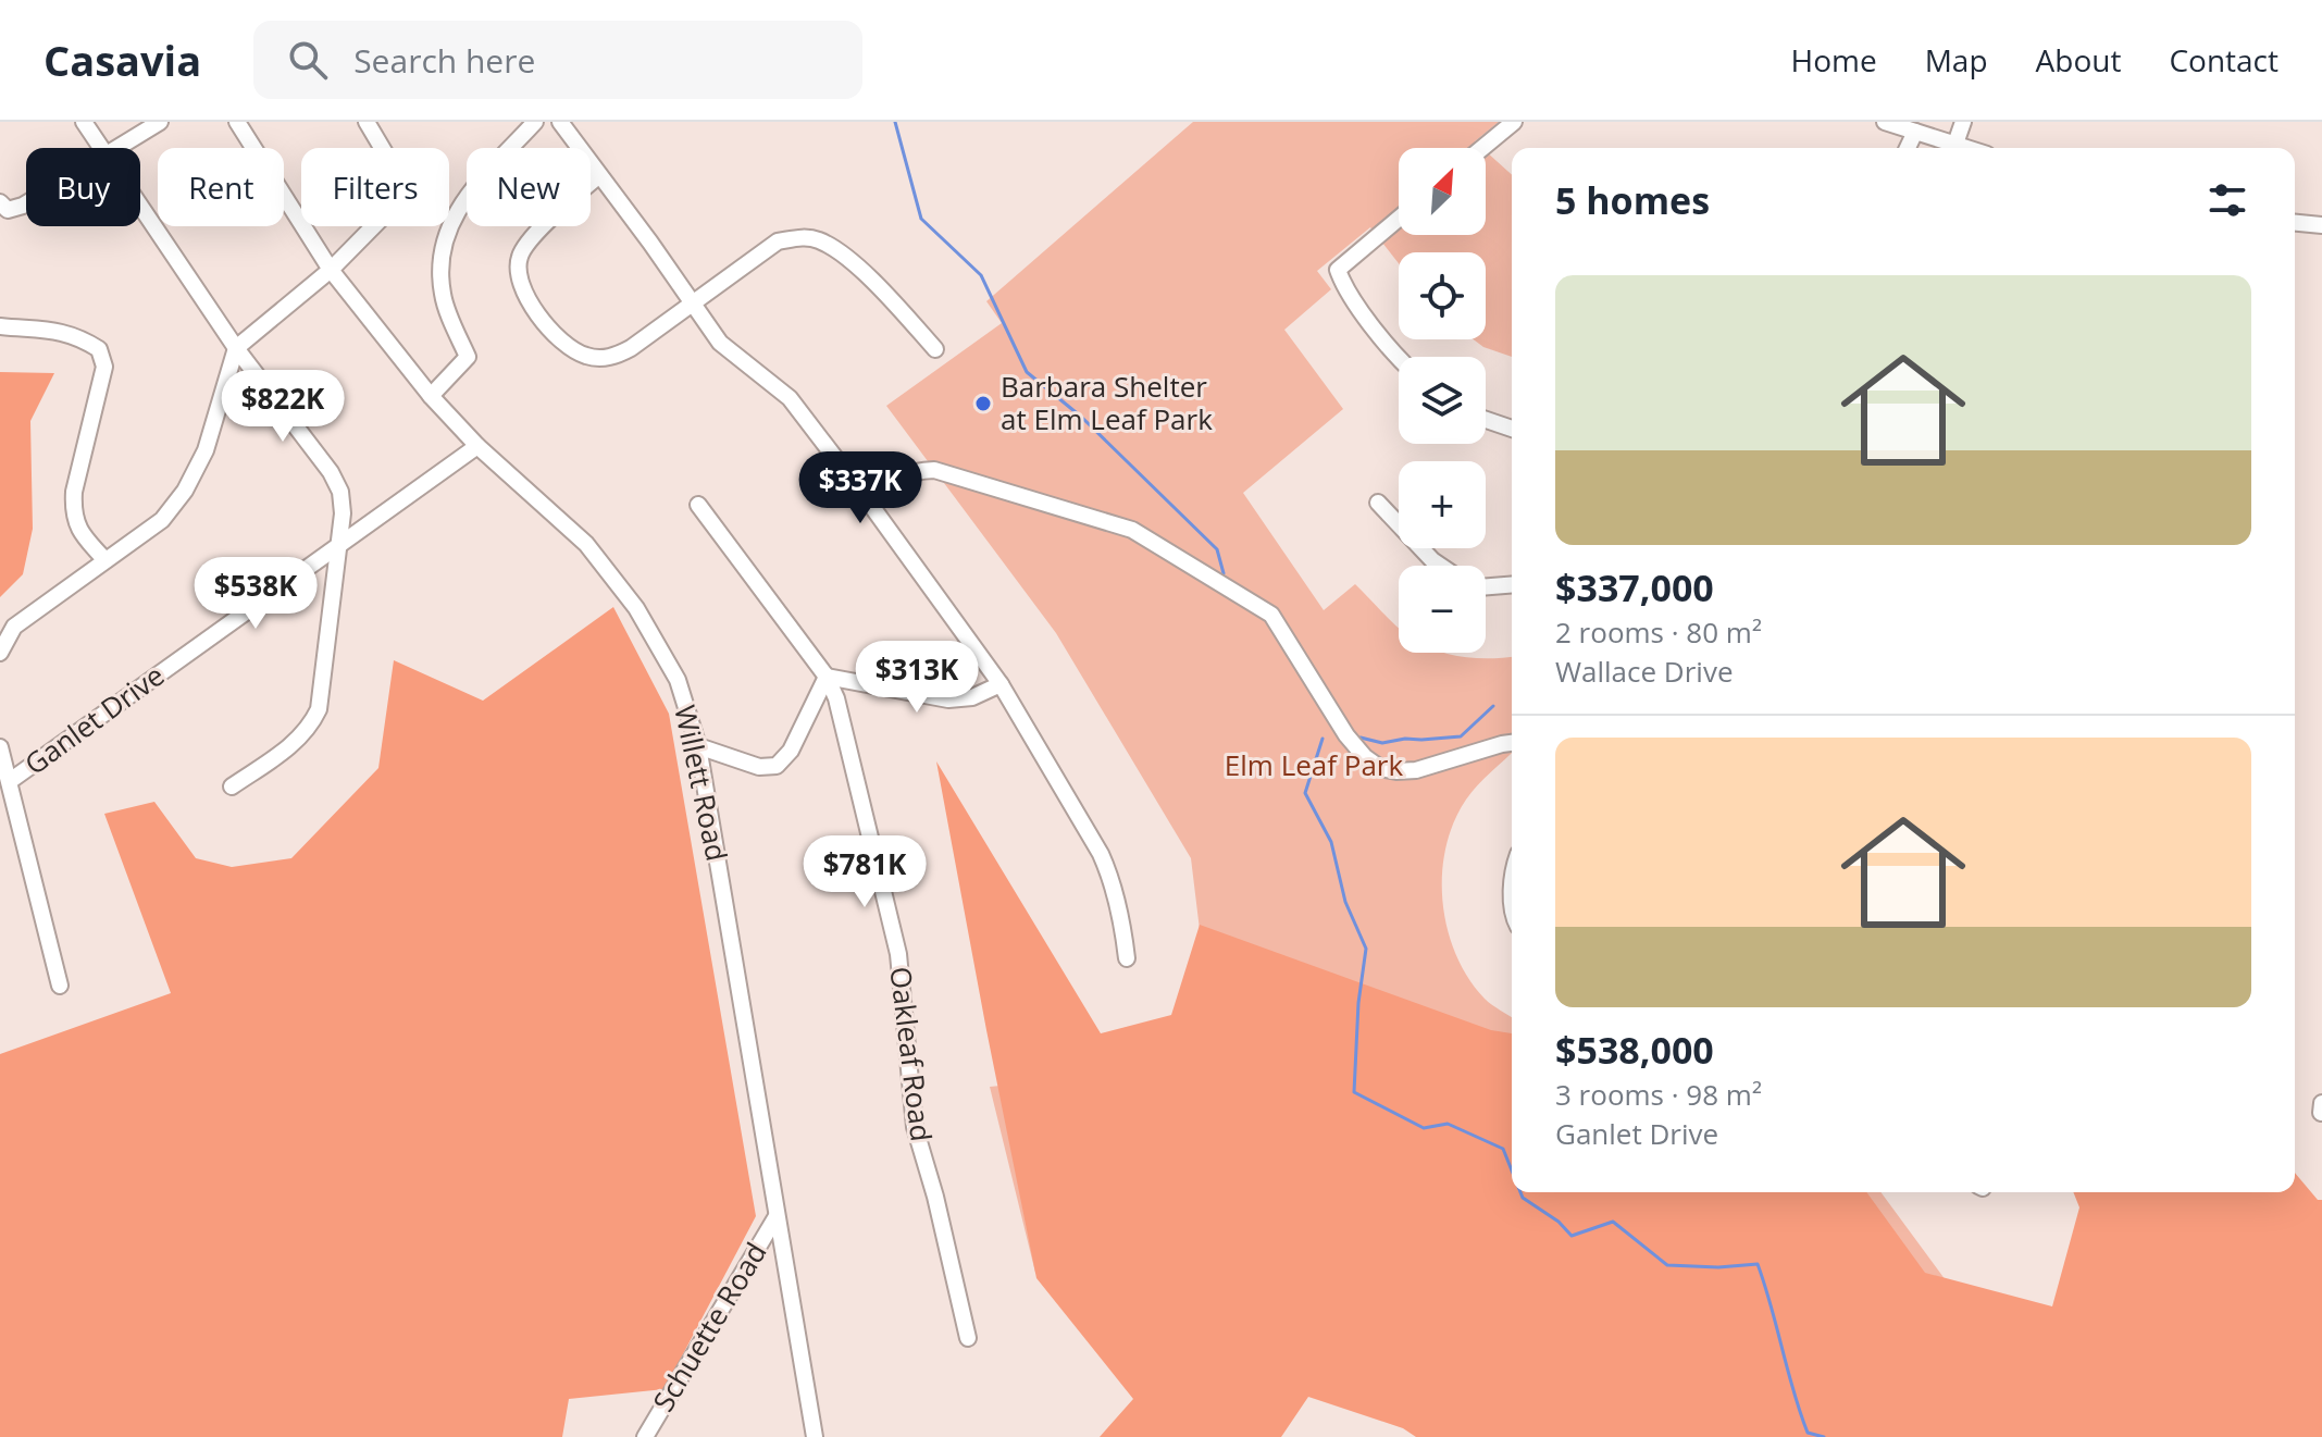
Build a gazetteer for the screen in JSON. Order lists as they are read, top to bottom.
{
  "streets": {
    "street": [
      "Ganlet Drive",
      "Willett Road",
      "Oakleaf Road",
      "Schuette Road"
    ]
  },
  "crossings": [
    ["Ganlet Drive", "Willett Road"],
    ["Willett Road", "Schuette Road"]
  ],
  "parks": ["Elm Leaf Park"],
  "places": ["Barbara Shelter at Elm Leaf Park"],
  "north": "top right",
  "page": {
    "header": "Casavia",
    "search": "Search here",
    "nav": [
      "Home",
      "Map",
      "About",
      "Contact"
    ],
    "map_buttons": ["+", "−"],
    "chip": [
      "Buy",
      "Rent",
      "Filters",
      "New"
    ],
    "heading": "5 homes",
    "list": [
      {
        "name": "$337,000",
        "note": "2 rooms · 80 m² · Wallace Drive"
      },
      {
        "name": "$538,000",
        "note": "3 rooms · 98 m² · Ganlet Drive"
      }
    ],
    "price": [
      "$822K",
      "$337K",
      "$538K",
      "$313K",
      "$781K"
    ]
  }
}
